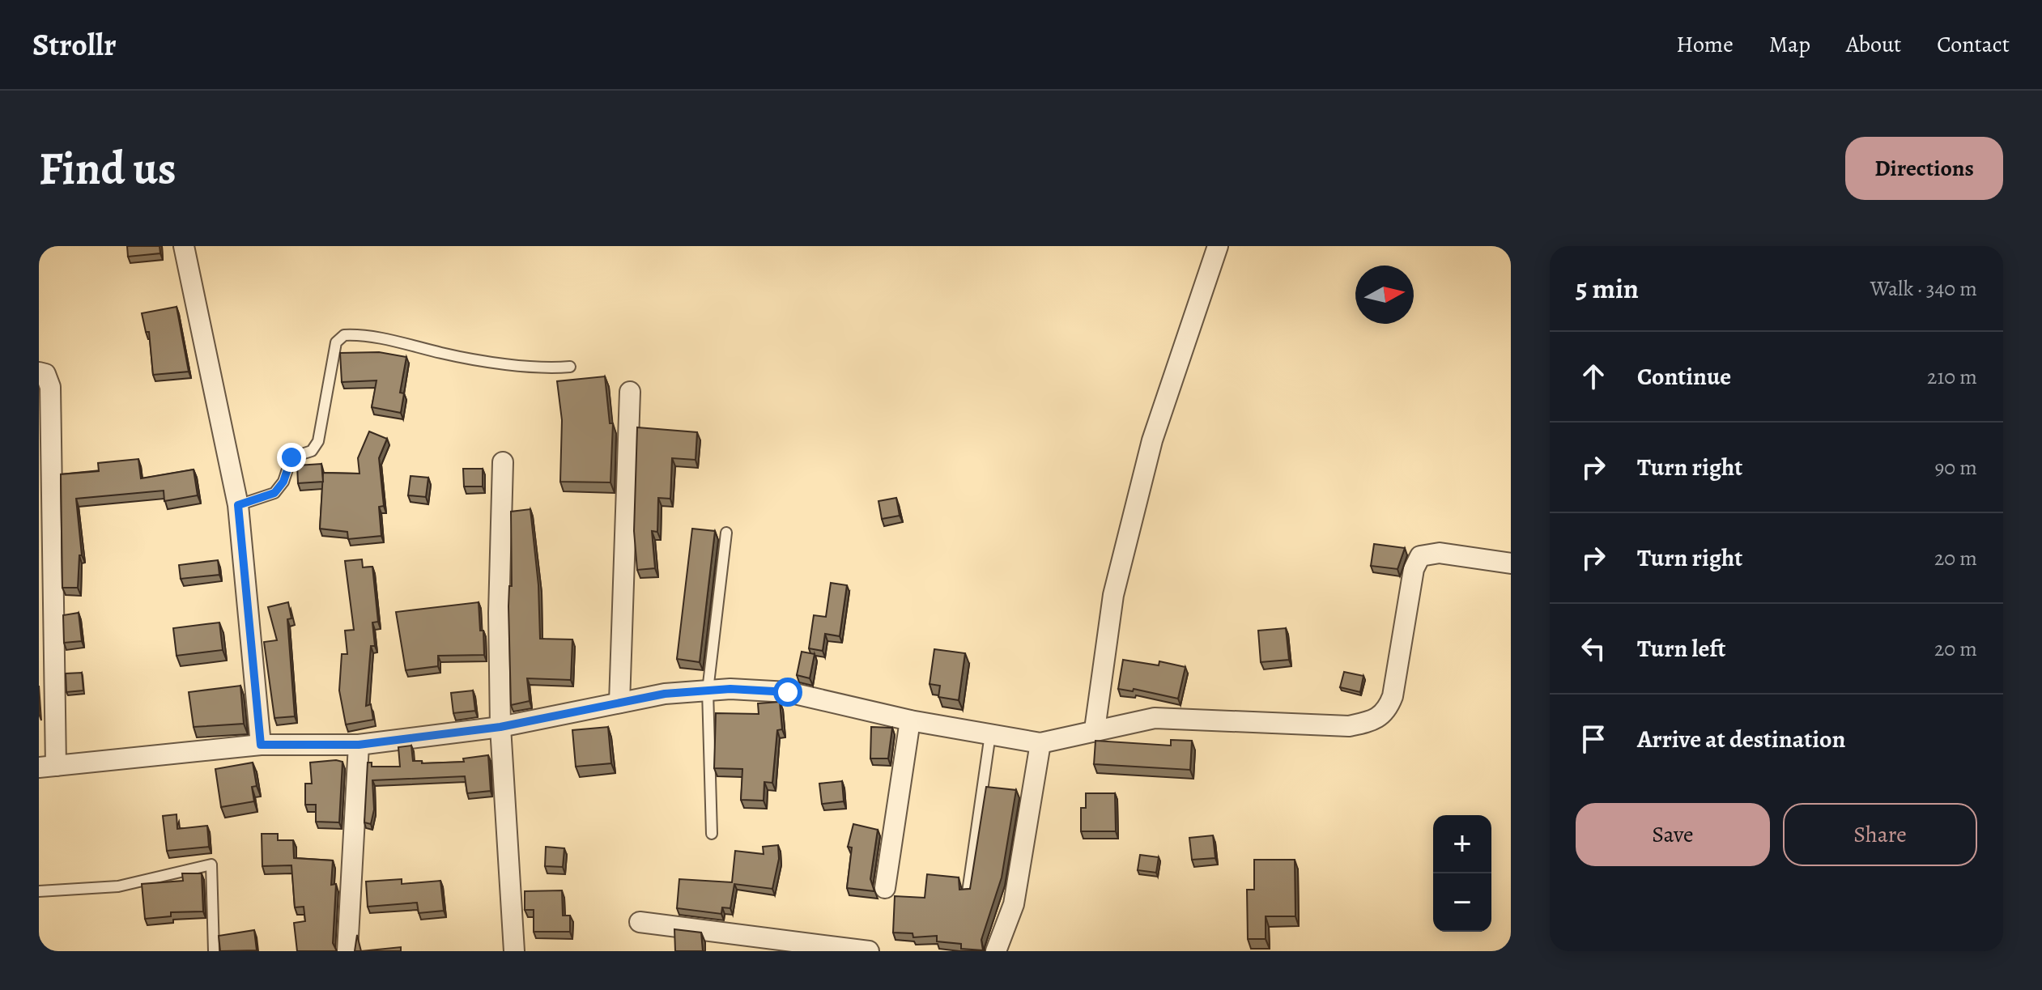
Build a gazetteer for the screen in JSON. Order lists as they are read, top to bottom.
{
  "north": "right",
  "page": {
    "header": "Strollr",
    "nav": [
      "Home",
      "Map",
      "About",
      "Contact"
    ],
    "buttons": [
      "Directions",
      ["Save", "Share"]
    ],
    "title": "Find us",
    "heading": ["5 min", "Walk · 340 m"],
    "list": [
      ["Continue", "210 m"],
      ["Turn right", "90 m"],
      ["Turn right", "20 m"],
      ["Turn left", "20 m"],
      "Arrive at destination"
    ],
    "map_buttons": ["+", "−"]
  }
}
